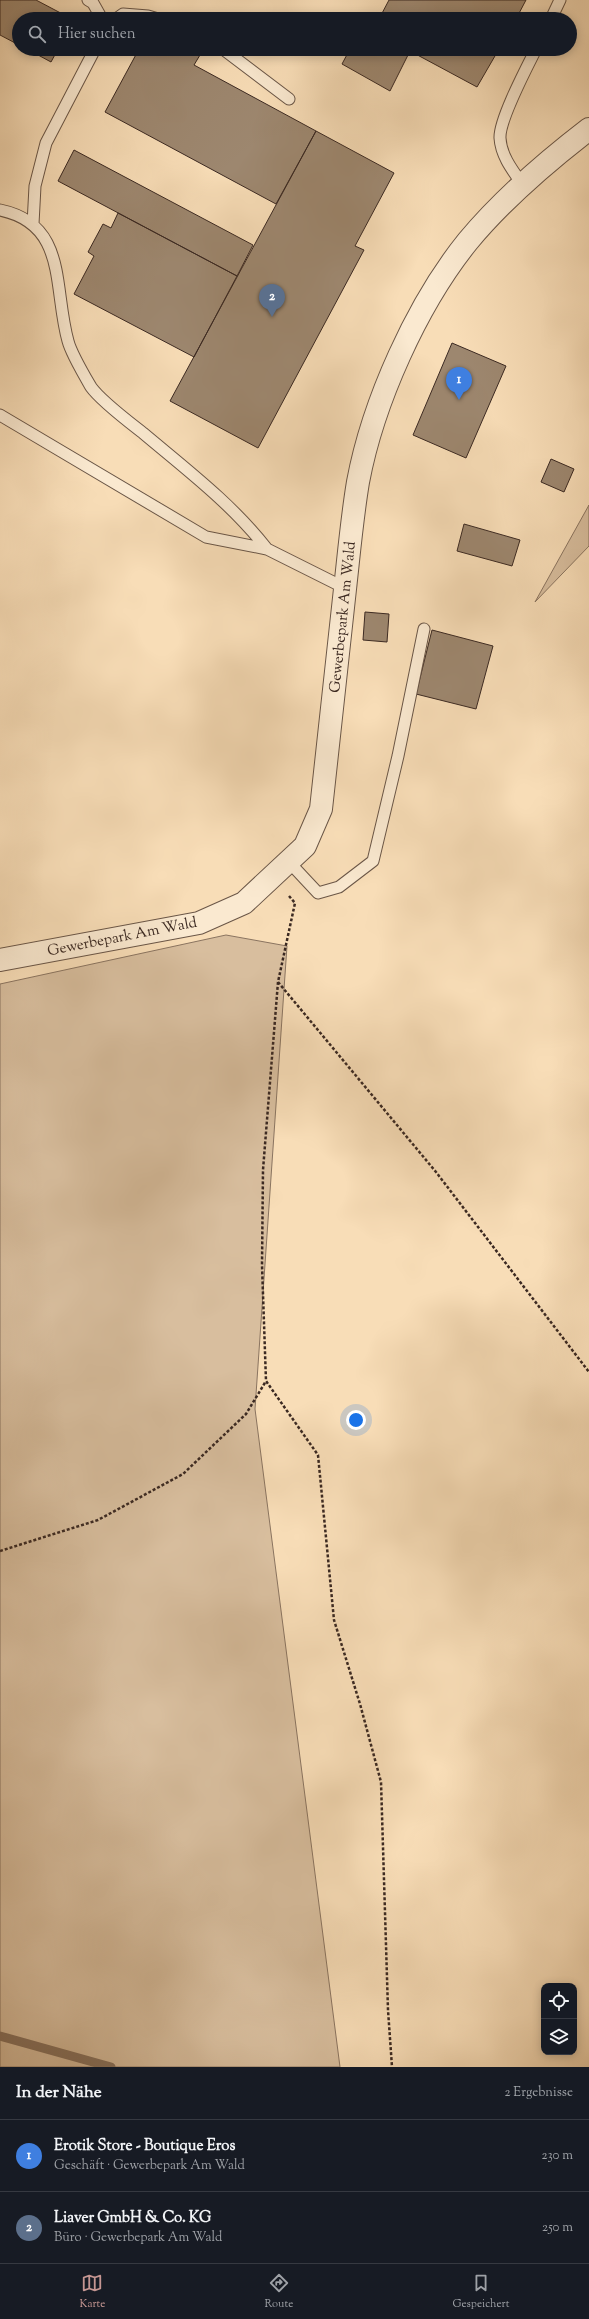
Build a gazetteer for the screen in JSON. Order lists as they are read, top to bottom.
{
  "streets": {
    "street": ["Gewerbepark Am Wald"]
  },
  "page": {
    "search": "Hier suchen",
    "pins": ["2", "1"],
    "heading": ["In der Nähe", "2 Ergebnisse"],
    "list": [
      {
        "mark": "1",
        "name": "Erotik Store - Boutique Eros",
        "note": "Geschäft · Gewerbepark Am Wald",
        "value": "230 m"
      },
      {
        "mark": "2",
        "name": "Liaver GmbH & Co. KG",
        "note": "Büro · Gewerbepark Am Wald",
        "value": "250 m"
      }
    ],
    "nav": ["Karte", "Route", "Gespeichert"]
  }
}
